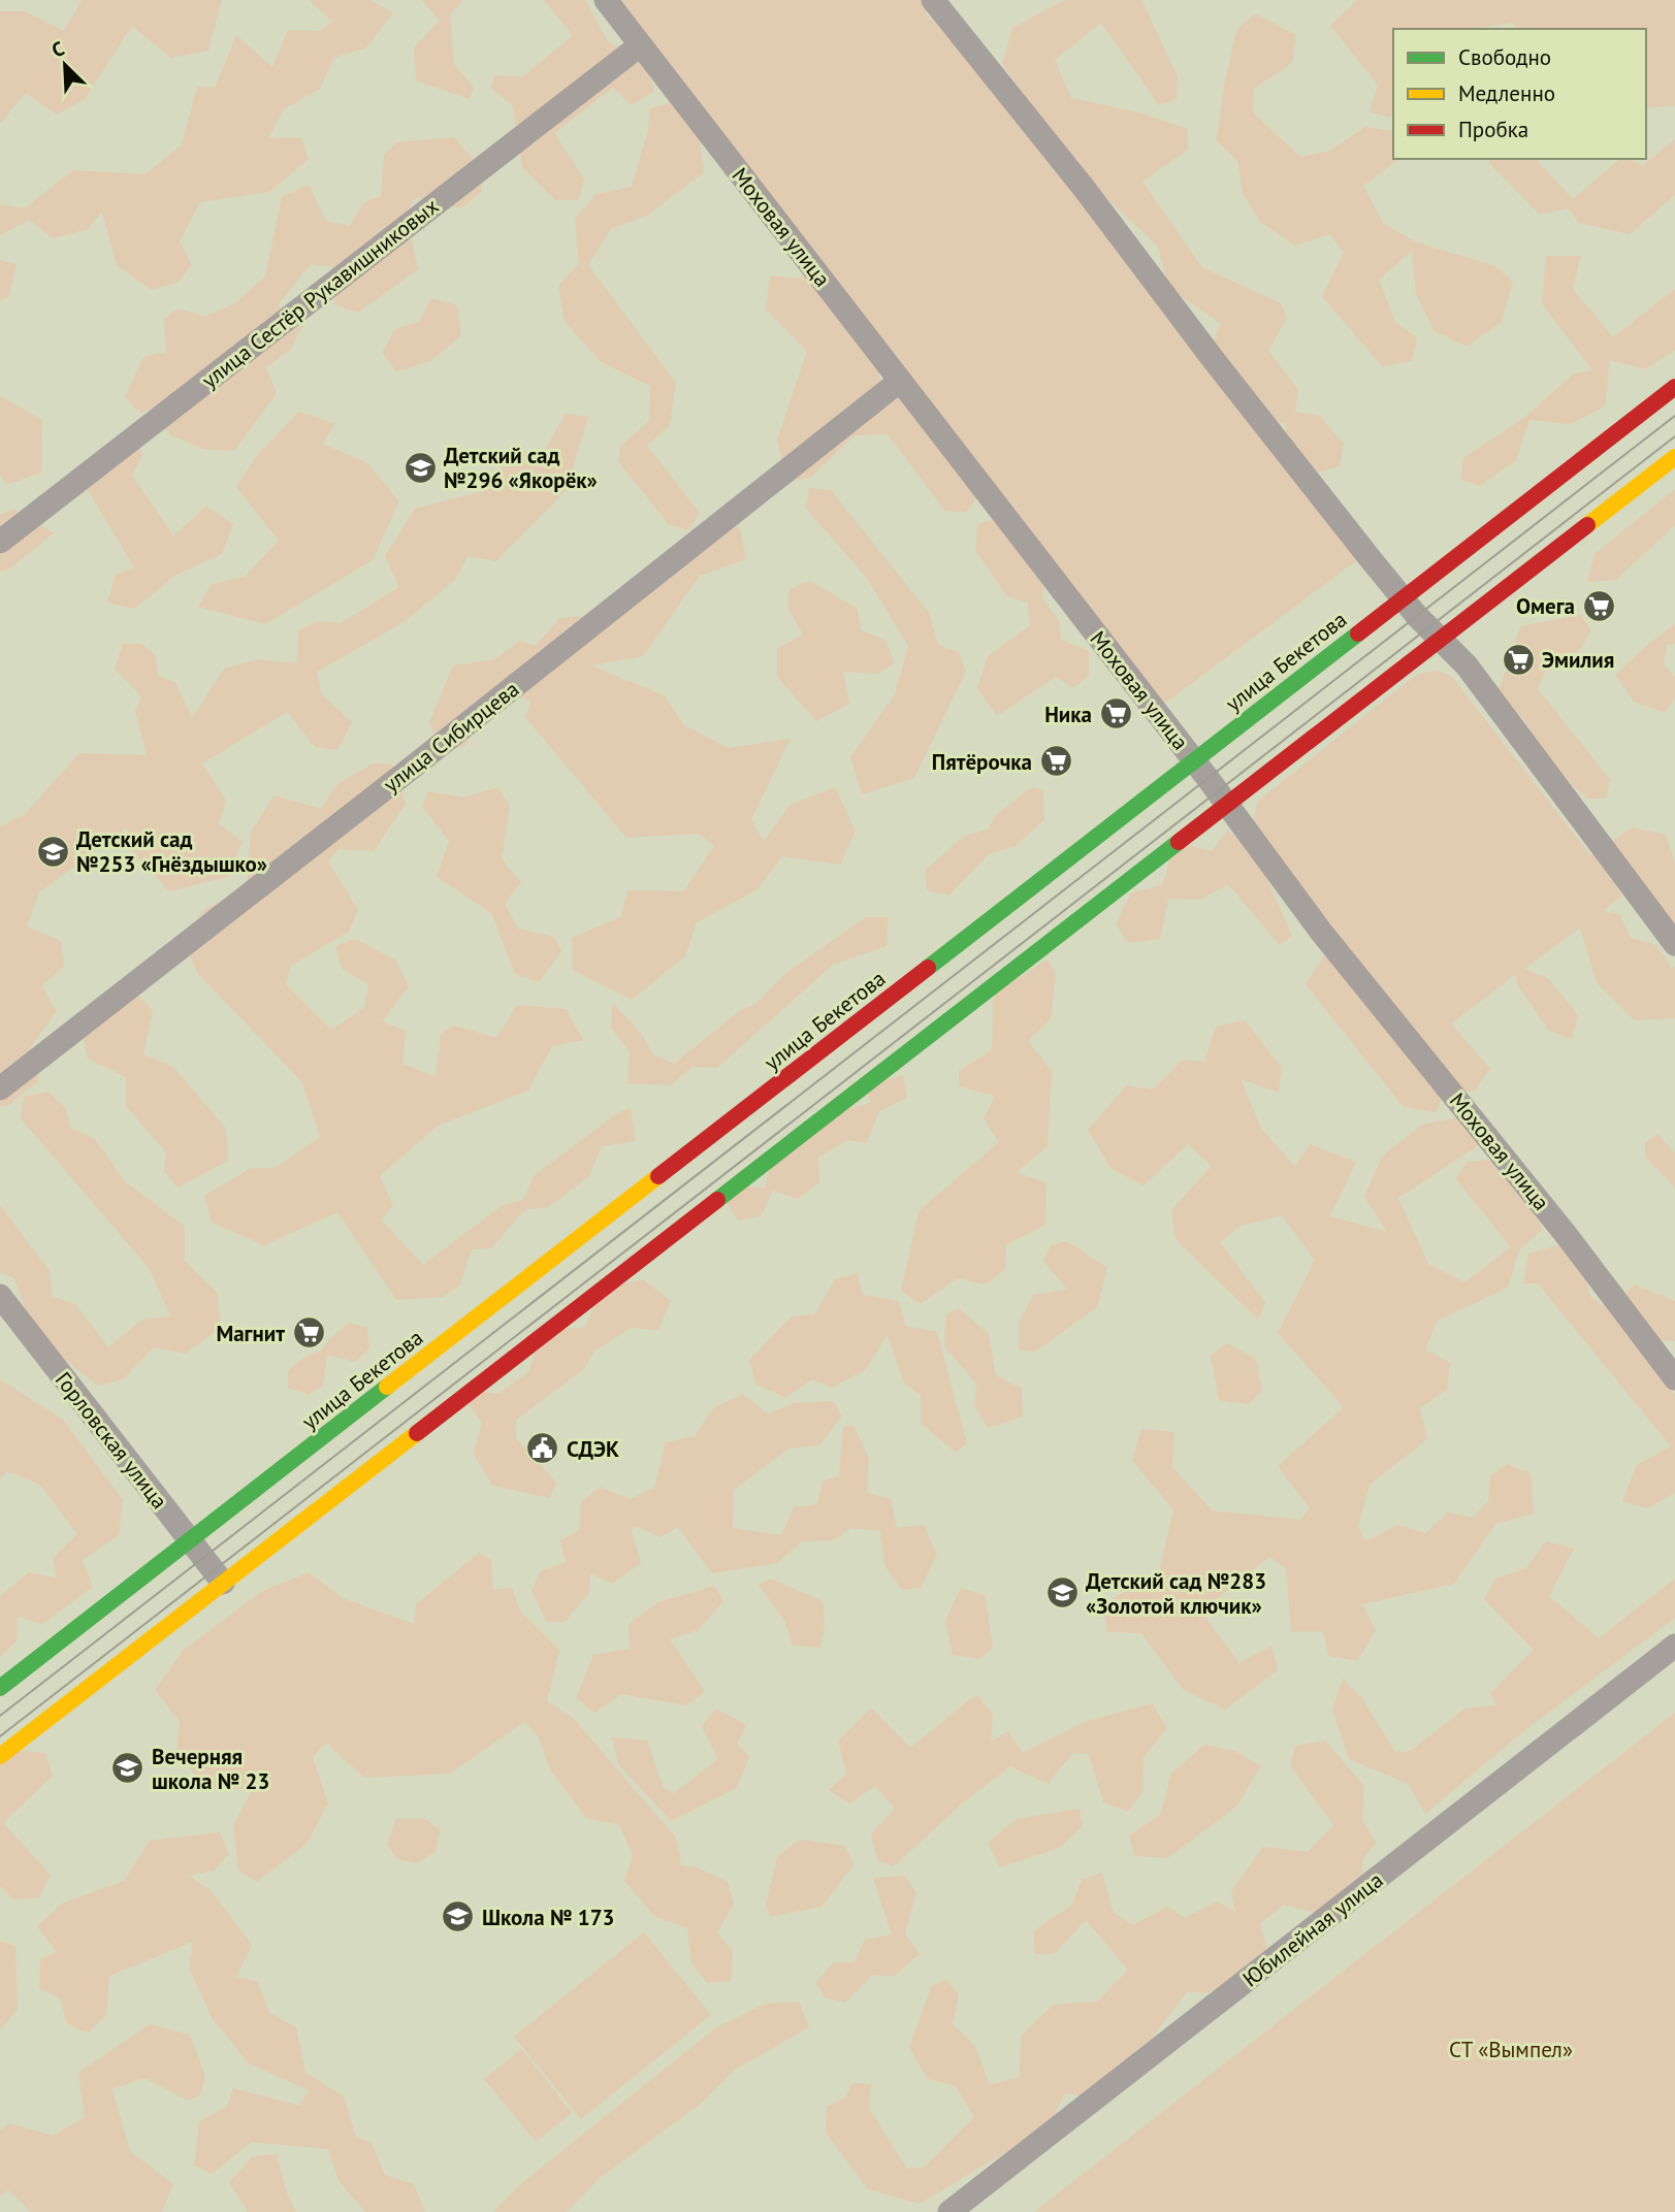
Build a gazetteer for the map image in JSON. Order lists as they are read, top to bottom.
{
  "streets": {
    "main road": ["улица Бекетова"],
    "street": [
      "Моховая улица",
      "улица Сестёр Рукавишниковых",
      "улица Сибирцева",
      "Горловская улица",
      "Юбилейная улица"
    ]
  },
  "crossings": [
    ["Моховая улица", "улица Сестёр Рукавишниковых"],
    ["Моховая улица", "улица Бекетова"],
    ["Моховая улица", "улица Сибирцева"],
    ["улица Бекетова", "Горловская улица"]
  ],
  "parks": ["СТ «Вымпел»"],
  "places": {
    "school or university": [
      "Детский сад №296 «Якорёк»",
      "Детский сад №253 «Гнёздышко»",
      "Детский сад №283 «Золотой ключик»",
      "Вечерняя школа № 23",
      "Школа № 173"
    ],
    "supermarket": [
      "Омега",
      "Эмилия",
      "Ника",
      "Пятёрочка",
      "Магнит"
    ],
    "public building": ["СДЭК"]
  },
  "legend": ["Свободно", "Медленно", "Пробка"],
  "north": "top left"
}
